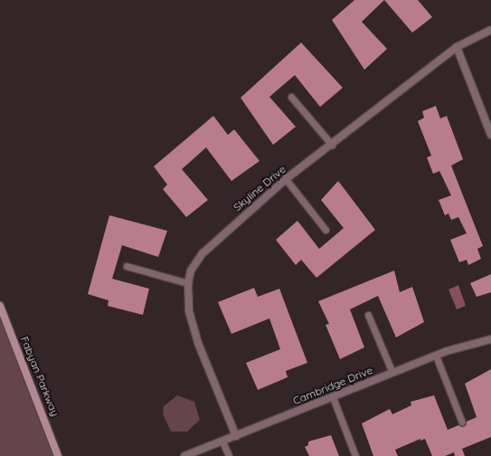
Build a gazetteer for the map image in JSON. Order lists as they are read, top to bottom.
{
  "streets": {
    "main road": ["Fabyan Parkway"],
    "street": ["Skyline Drive", "Cambridge Drive"]
  },
  "crossings": [
    ["Skyline Drive", "Cambridge Drive"]
  ]
}
